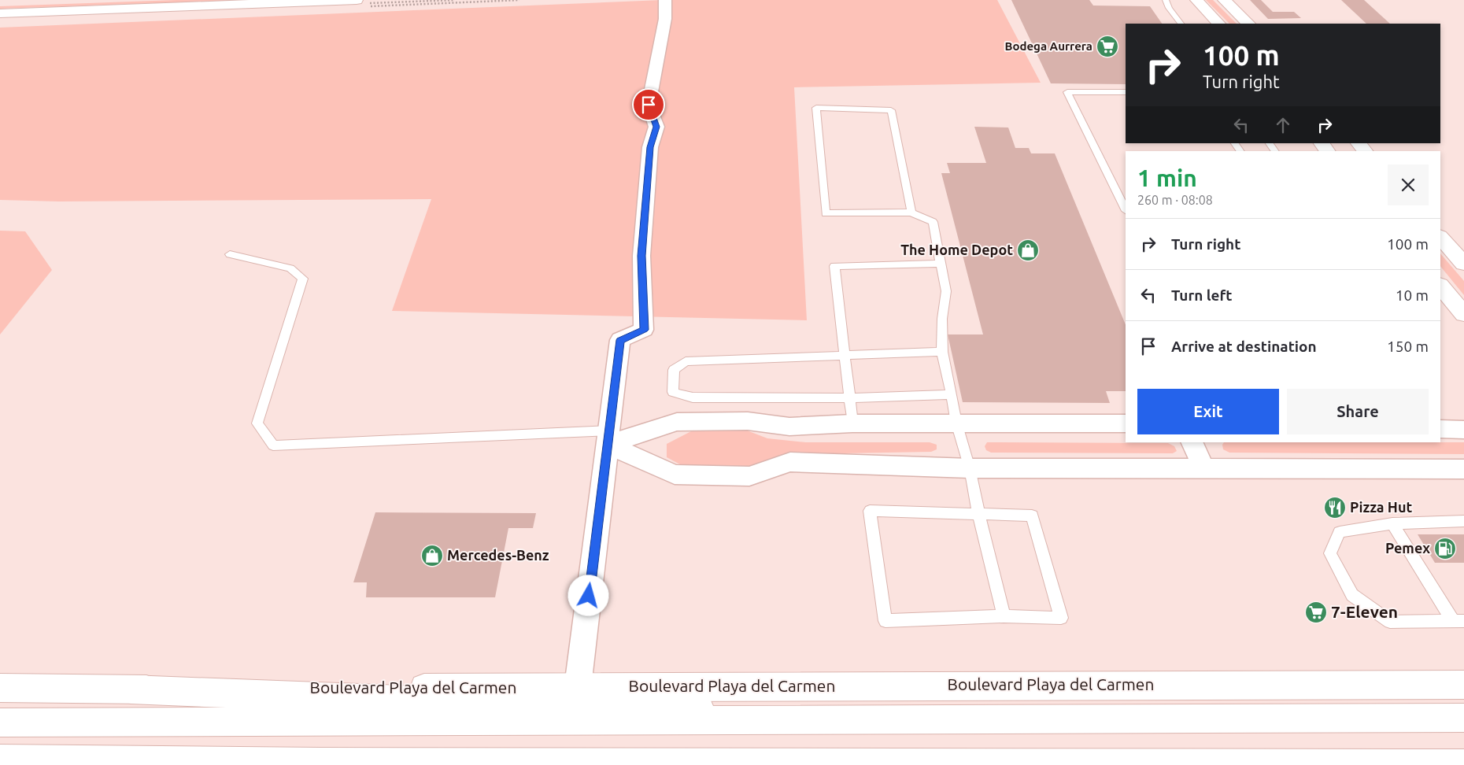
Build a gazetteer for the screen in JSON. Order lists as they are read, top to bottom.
{
  "streets": {
    "main road": ["Boulevard Playa del Carmen"]
  },
  "places": {
    "supermarket": ["Bodega Aurrera", "7-Eleven"],
    "shop": ["The Home Depot", "Mercedes-Benz"],
    "restaurant": ["Pizza Hut"],
    "fuel station": ["Pemex"]
  },
  "page": {
    "turn": ["100 m", "Turn right"],
    "heading": ["1 min", "260 m · 08:08"],
    "list": [
      {
        "name": "Turn right",
        "value": "100 m"
      },
      {
        "name": "Turn left",
        "value": "10 m"
      },
      {
        "name": "Arrive at destination",
        "value": "150 m"
      }
    ],
    "buttons": ["Exit", "Share"]
  }
}
